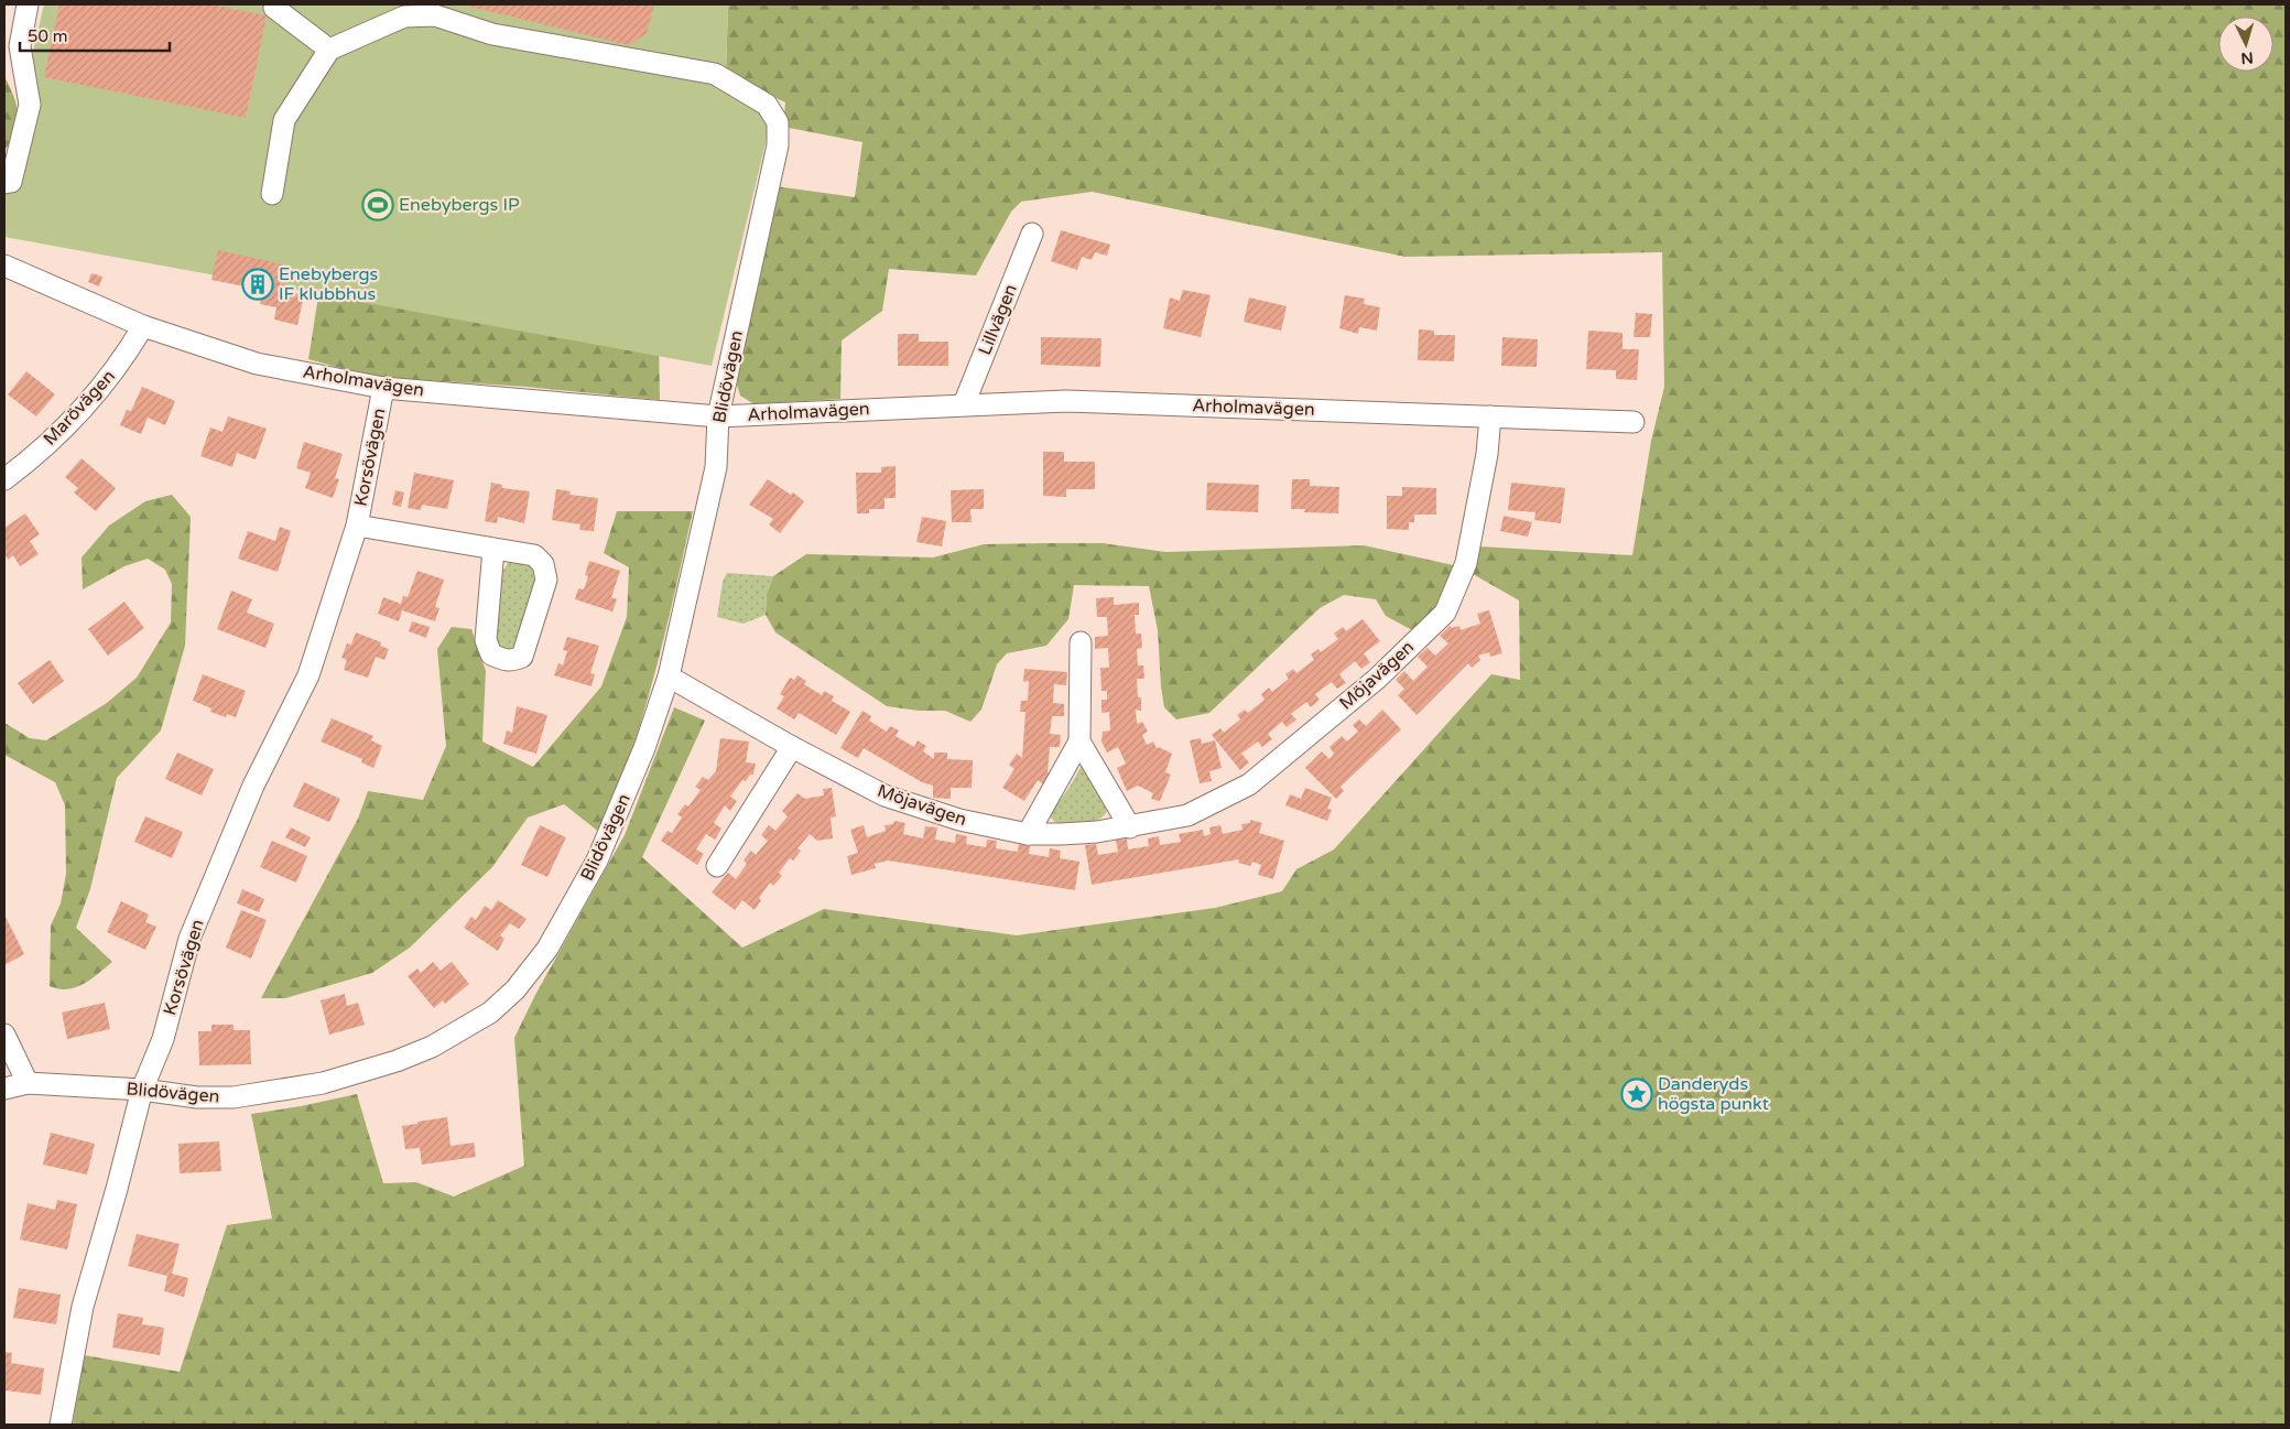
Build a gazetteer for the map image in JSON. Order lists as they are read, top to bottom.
{
  "streets": {
    "street": [
      "Lillvägen",
      "Blidövägen",
      "Arholmavägen",
      "Marövägen",
      "Korsövägen",
      "Möjavägen"
    ]
  },
  "crossings": [
    ["Lillvägen", "Arholmavägen"],
    ["Blidövägen", "Arholmavägen"],
    ["Blidövägen", "Korsövägen"],
    ["Blidövägen", "Möjavägen"],
    ["Arholmavägen", "Marövägen"],
    ["Arholmavägen", "Korsövägen"],
    ["Arholmavägen", "Möjavägen"]
  ],
  "places": {
    "sports": ["Enebybergs IP"],
    "building": ["Enebybergs IF klubbhus"],
    "place": ["Danderyds högsta punkt"]
  },
  "scale_bar": "50 m",
  "north": "bottom"
}
